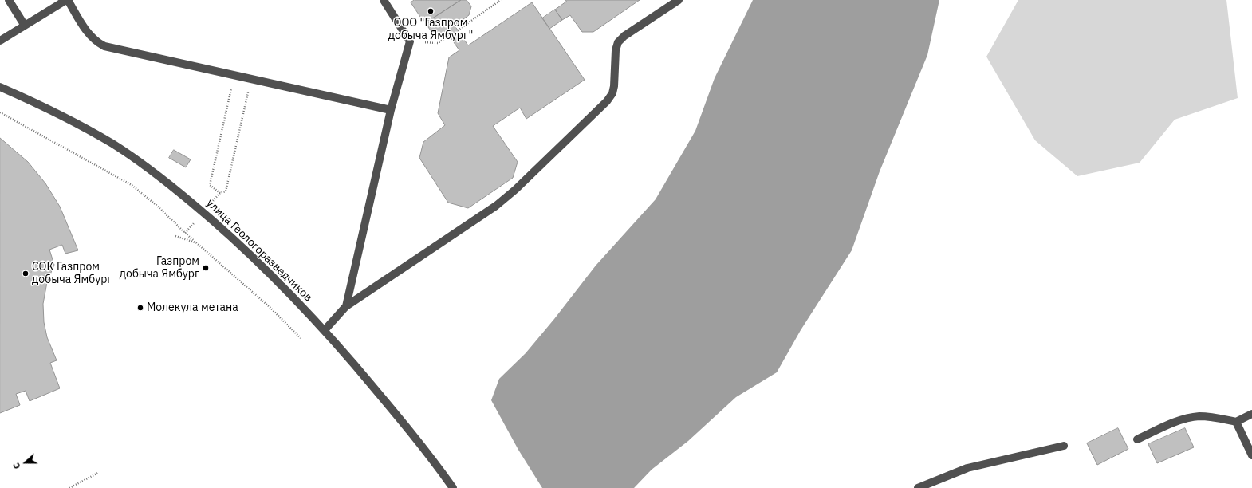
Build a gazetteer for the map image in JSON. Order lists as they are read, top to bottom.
{
  "streets": {
    "street": ["улица Геологоразведчиков"]
  },
  "places": [
    "ООО \"Газпром добыча Ямбург\"",
    "Газпром добыча Ямбург",
    "СОК Газпром добыча Ямбург",
    "Молекула метана"
  ],
  "north": "left"
}
